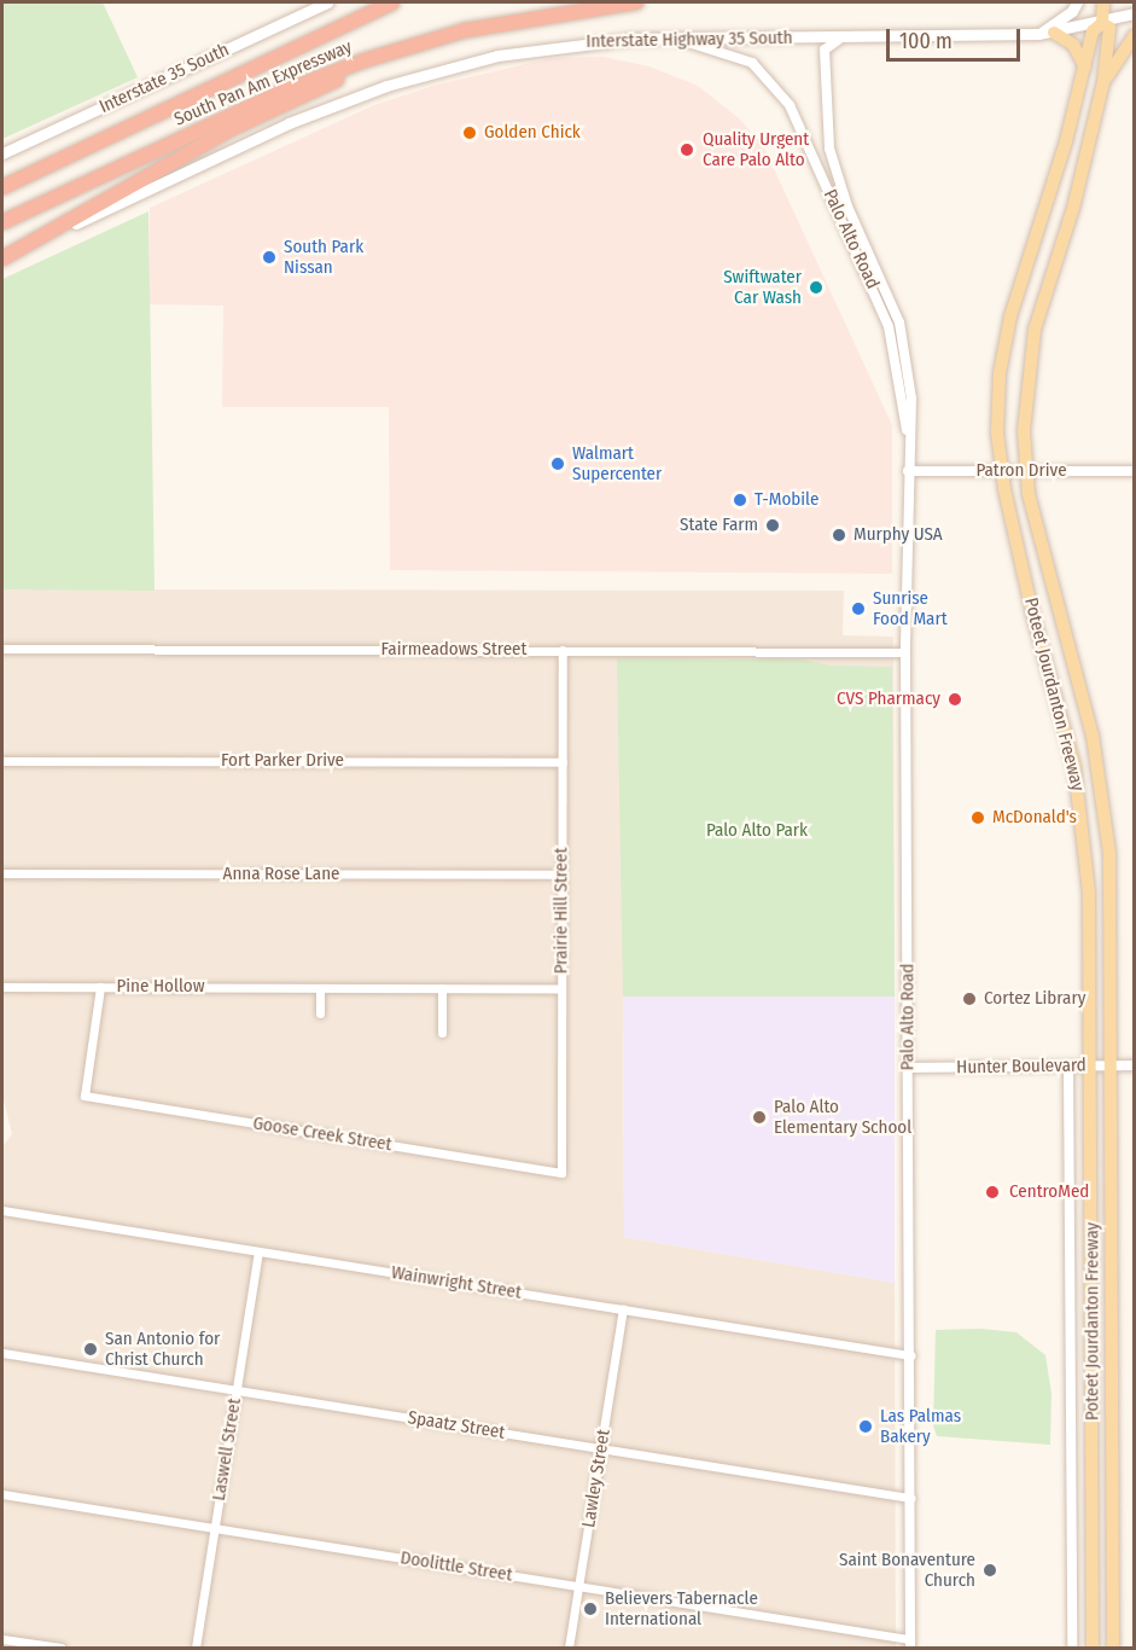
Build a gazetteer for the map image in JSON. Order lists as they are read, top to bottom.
{
  "streets": {
    "highway": ["South Pan Am Expressway"],
    "main road": ["Interstate Highway 35 South", "Interstate 35 South", "Poteet Jourdanton Freeway"],
    "street": [
      "Palo Alto Road",
      "Patron Drive",
      "Fairmeadows Street",
      "Fort Parker Drive",
      "Anna Rose Lane",
      "Prairie Hill Street",
      "Pine Hollow",
      "Hunter Boulevard",
      "Goose Creek Street",
      "Wainwright Street",
      "Spaatz Street",
      "Laswell Street",
      "Lawley Street",
      "Doolittle Street"
    ]
  },
  "crossings": [
    ["Interstate Highway 35 South", "Palo Alto Road"],
    ["Palo Alto Road", "Patron Drive"],
    ["Palo Alto Road", "Fairmeadows Street"],
    ["Palo Alto Road", "Hunter Boulevard"],
    ["Palo Alto Road", "Wainwright Street"],
    ["Palo Alto Road", "Spaatz Street"],
    ["Palo Alto Road", "Doolittle Street"],
    ["Patron Drive", "Poteet Jourdanton Freeway"],
    ["Fairmeadows Street", "Prairie Hill Street"],
    ["Poteet Jourdanton Freeway", "Hunter Boulevard"],
    ["Fort Parker Drive", "Prairie Hill Street"],
    ["Anna Rose Lane", "Prairie Hill Street"],
    ["Prairie Hill Street", "Pine Hollow"],
    ["Prairie Hill Street", "Goose Creek Street"],
    ["Pine Hollow", "Goose Creek Street"],
    ["Wainwright Street", "Laswell Street"],
    ["Wainwright Street", "Lawley Street"],
    ["Spaatz Street", "Laswell Street"],
    ["Spaatz Street", "Lawley Street"],
    ["Laswell Street", "Doolittle Street"],
    ["Lawley Street", "Doolittle Street"]
  ],
  "parks": ["Palo Alto Park"],
  "places": [
    "Golden Chick",
    "Quality Urgent Care Palo Alto",
    "South Park Nissan",
    "Swiftwater Car Wash",
    "Walmart Supercenter",
    "T-Mobile",
    "State Farm",
    "Murphy USA",
    "Sunrise Food Mart",
    "CVS Pharmacy",
    "McDonald's",
    "Cortez Library",
    "Palo Alto Elementary School",
    "CentroMed",
    "San Antonio for Christ Church",
    "Las Palmas Bakery",
    "Saint Bonaventure Church",
    "Believers Tabernacle International"
  ],
  "scale_bar": "100 m"
}
